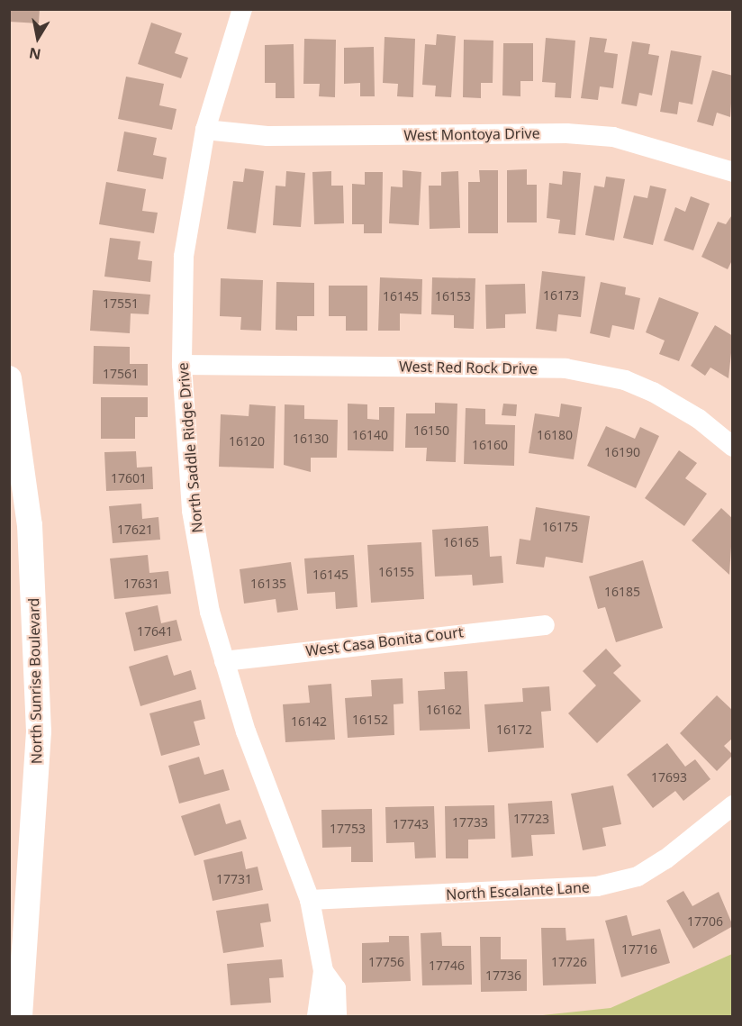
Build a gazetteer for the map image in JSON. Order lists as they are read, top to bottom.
{
  "streets": {
    "street": [
      "West Montoya Drive",
      "West Red Rock Drive",
      "North Saddle Ridge Drive",
      "West Casa Bonita Court",
      "North Sunrise Boulevard",
      "North Escalante Lane"
    ]
  },
  "crossings": [
    ["West Montoya Drive", "North Saddle Ridge Drive"],
    ["West Red Rock Drive", "North Saddle Ridge Drive"],
    ["North Saddle Ridge Drive", "West Casa Bonita Court"],
    ["North Saddle Ridge Drive", "North Escalante Lane"]
  ],
  "house_numbers": [
    "16173",
    "16145",
    "16153",
    "17551",
    "17561",
    "16150",
    "16140",
    "16180",
    "16130",
    "16120",
    "16160",
    "16190",
    "17601",
    "16175",
    "17621",
    "16165",
    "16155",
    "16145",
    "17631",
    "16135",
    "16185",
    "17641",
    "16162",
    "16152",
    "16142",
    "16172",
    "17693",
    "17723",
    "17733",
    "17743",
    "17753",
    "17731",
    "17706",
    "17716",
    "17756",
    "17726",
    "17746",
    "17736"
  ],
  "north": "bottom"
}
